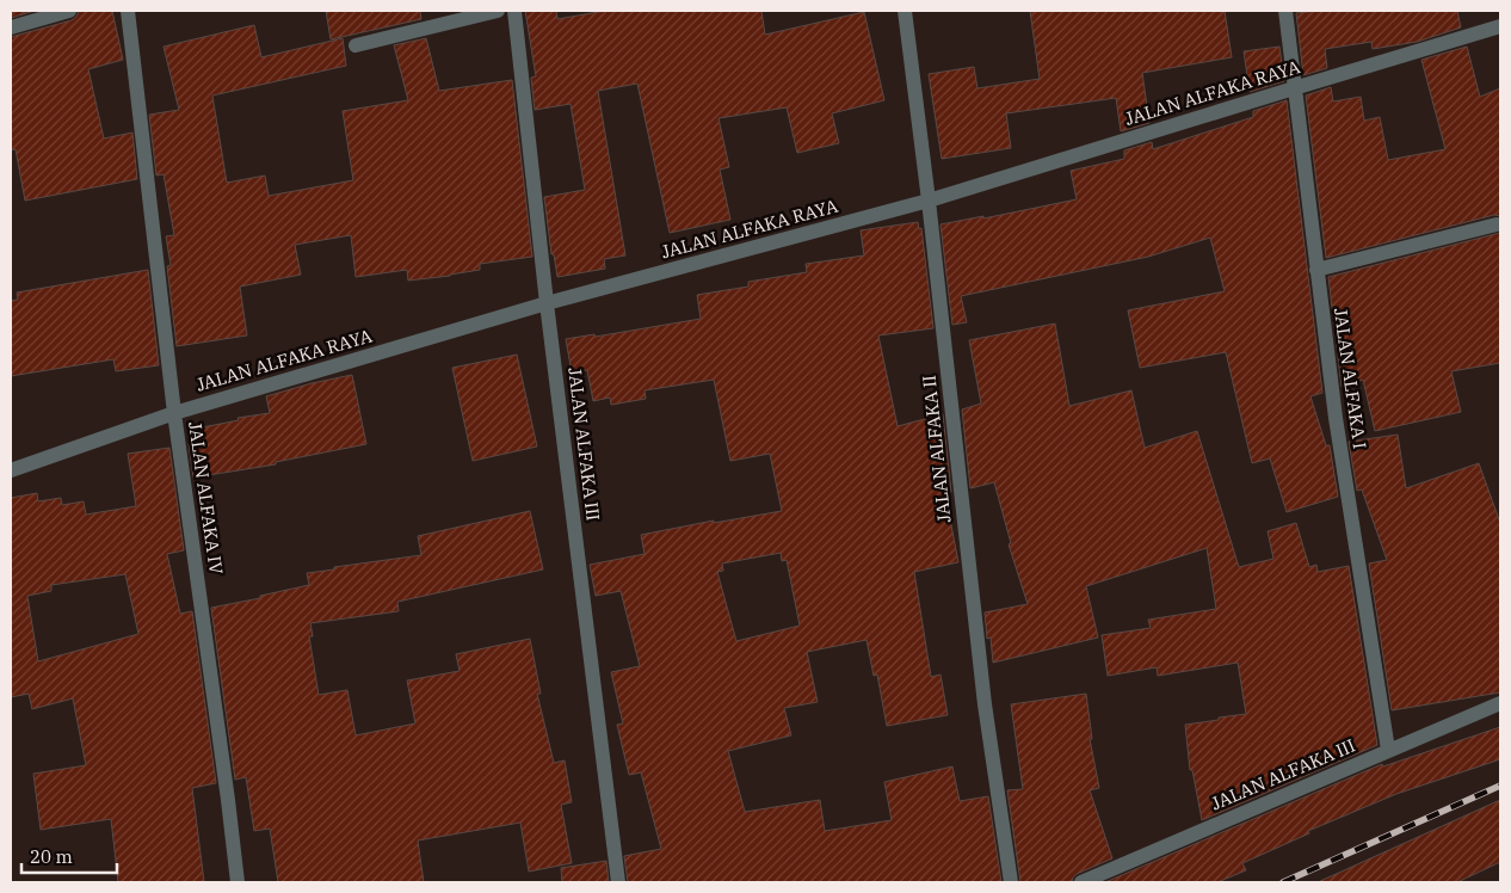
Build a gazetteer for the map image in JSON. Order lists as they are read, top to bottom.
{
  "streets": {
    "street": [
      "JALAN ALFAKA RAYA",
      "JALAN ALFAKA I",
      "JALAN ALFAKA III",
      "JALAN ALFAKA II",
      "JALAN ALFAKA IV"
    ]
  },
  "crossings": [
    ["JALAN ALFAKA RAYA", "JALAN ALFAKA I"],
    ["JALAN ALFAKA RAYA", "JALAN ALFAKA III"],
    ["JALAN ALFAKA RAYA", "JALAN ALFAKA II"],
    ["JALAN ALFAKA RAYA", "JALAN ALFAKA IV"],
    ["JALAN ALFAKA I", "JALAN ALFAKA III"]
  ],
  "scale_bar": "20 m"
}
